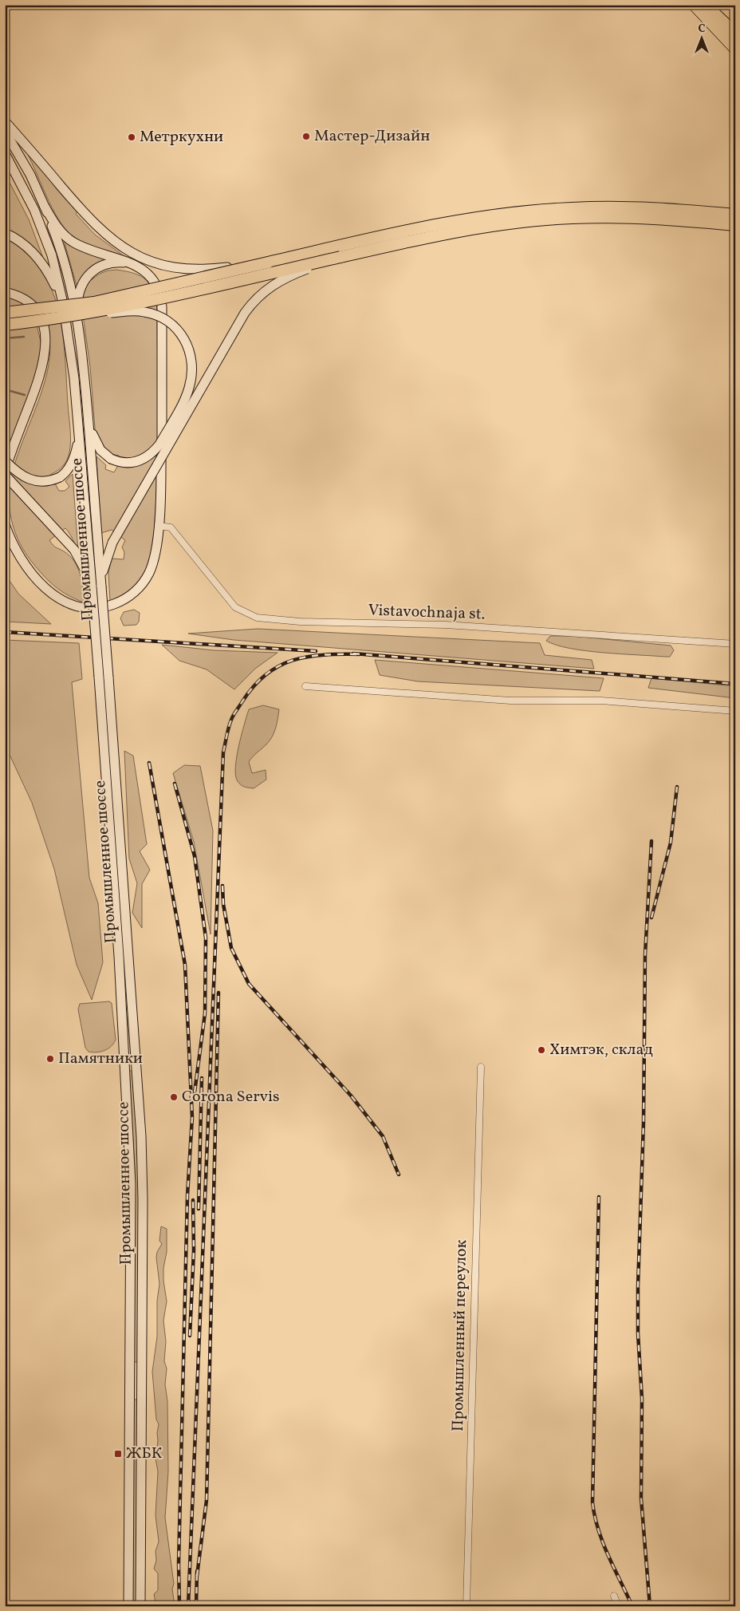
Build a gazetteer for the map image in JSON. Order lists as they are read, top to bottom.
{
  "streets": {
    "main road": ["Промышленное шоссе"],
    "street": ["Vistavochnaja st.", "Промышленный переулок"]
  },
  "places": {
    "other": [
      "Мастер-Дизайн",
      "Метркухни",
      "Химтэк, склад",
      "Памятники",
      "Corona Servis"
    ],
    "transit": ["ЖБК"]
  },
  "north": "top"
}
